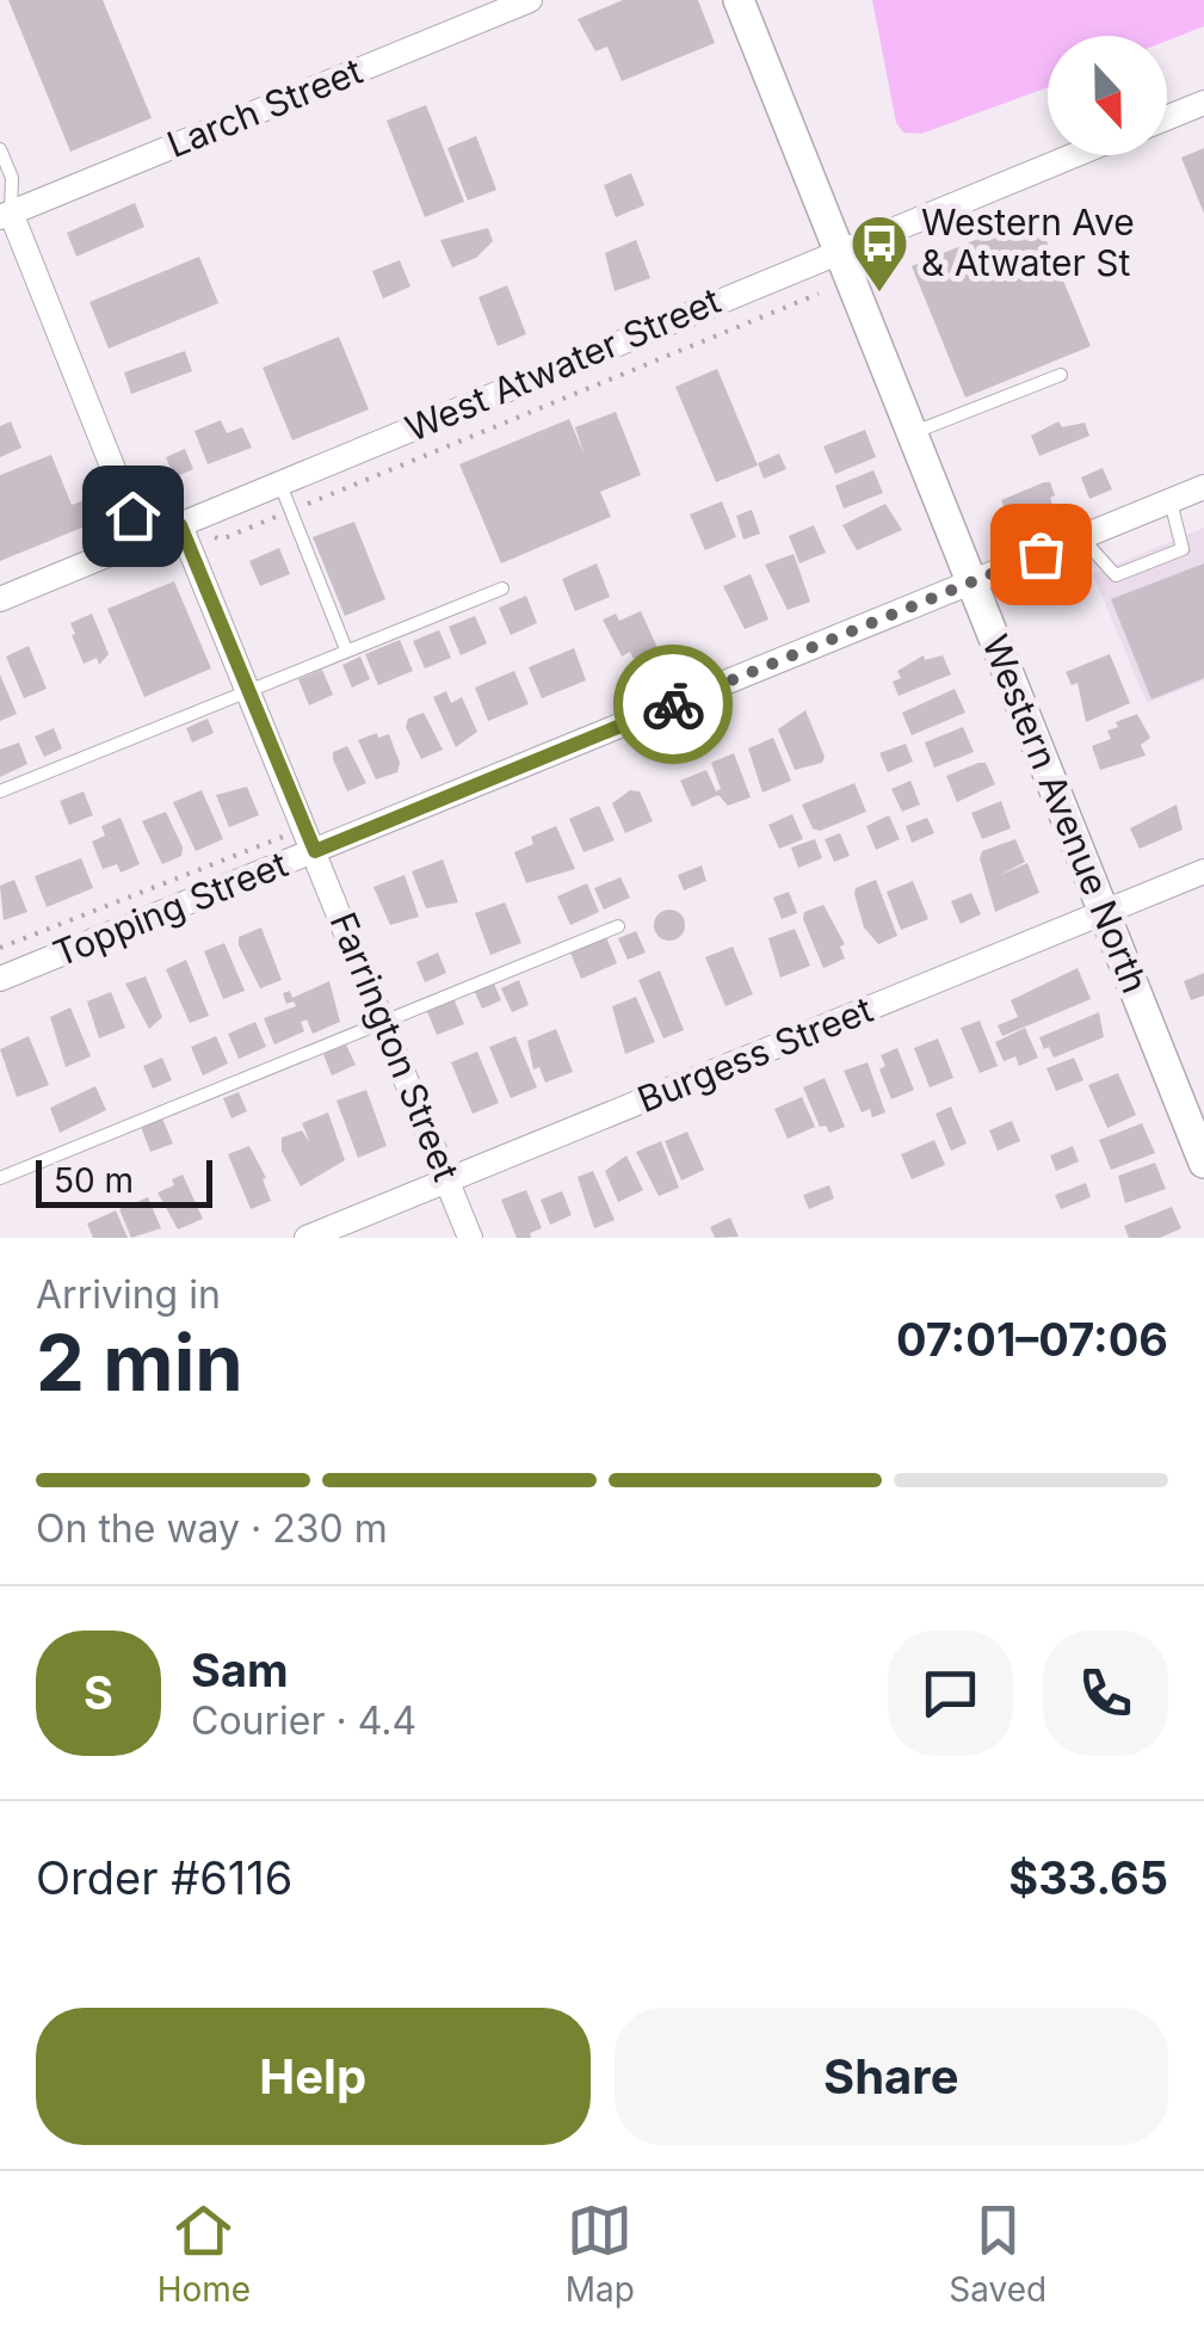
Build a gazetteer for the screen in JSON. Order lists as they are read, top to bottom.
{
  "streets": {
    "street": [
      "Larch Street",
      "West Atwater Street",
      "Western Avenue North",
      "Topping Street",
      "Farrington Street",
      "Burgess Street"
    ]
  },
  "crossings": [
    ["West Atwater Street", "Western Avenue North"],
    ["West Atwater Street", "Farrington Street"],
    ["Western Avenue North", "Topping Street"],
    ["Western Avenue North", "Burgess Street"],
    ["Topping Street", "Farrington Street"],
    ["Farrington Street", "Burgess Street"]
  ],
  "places": {
    "bus stop": ["Western Ave & Atwater St"]
  },
  "scale_bar": "50 m",
  "north": "bottom",
  "page": {
    "scale": "50 m",
    "heading": ["2 min", "Arriving in", "07:01–07:06"],
    "panel": [
      "Sam",
      "Courier · 4.4",
      "Order #6116",
      "$33.65"
    ],
    "bar": "On the way · 230 m",
    "round": "S",
    "buttons": ["Help", "Share"],
    "tabs": ["Home", "Map", "Saved"]
  }
}
